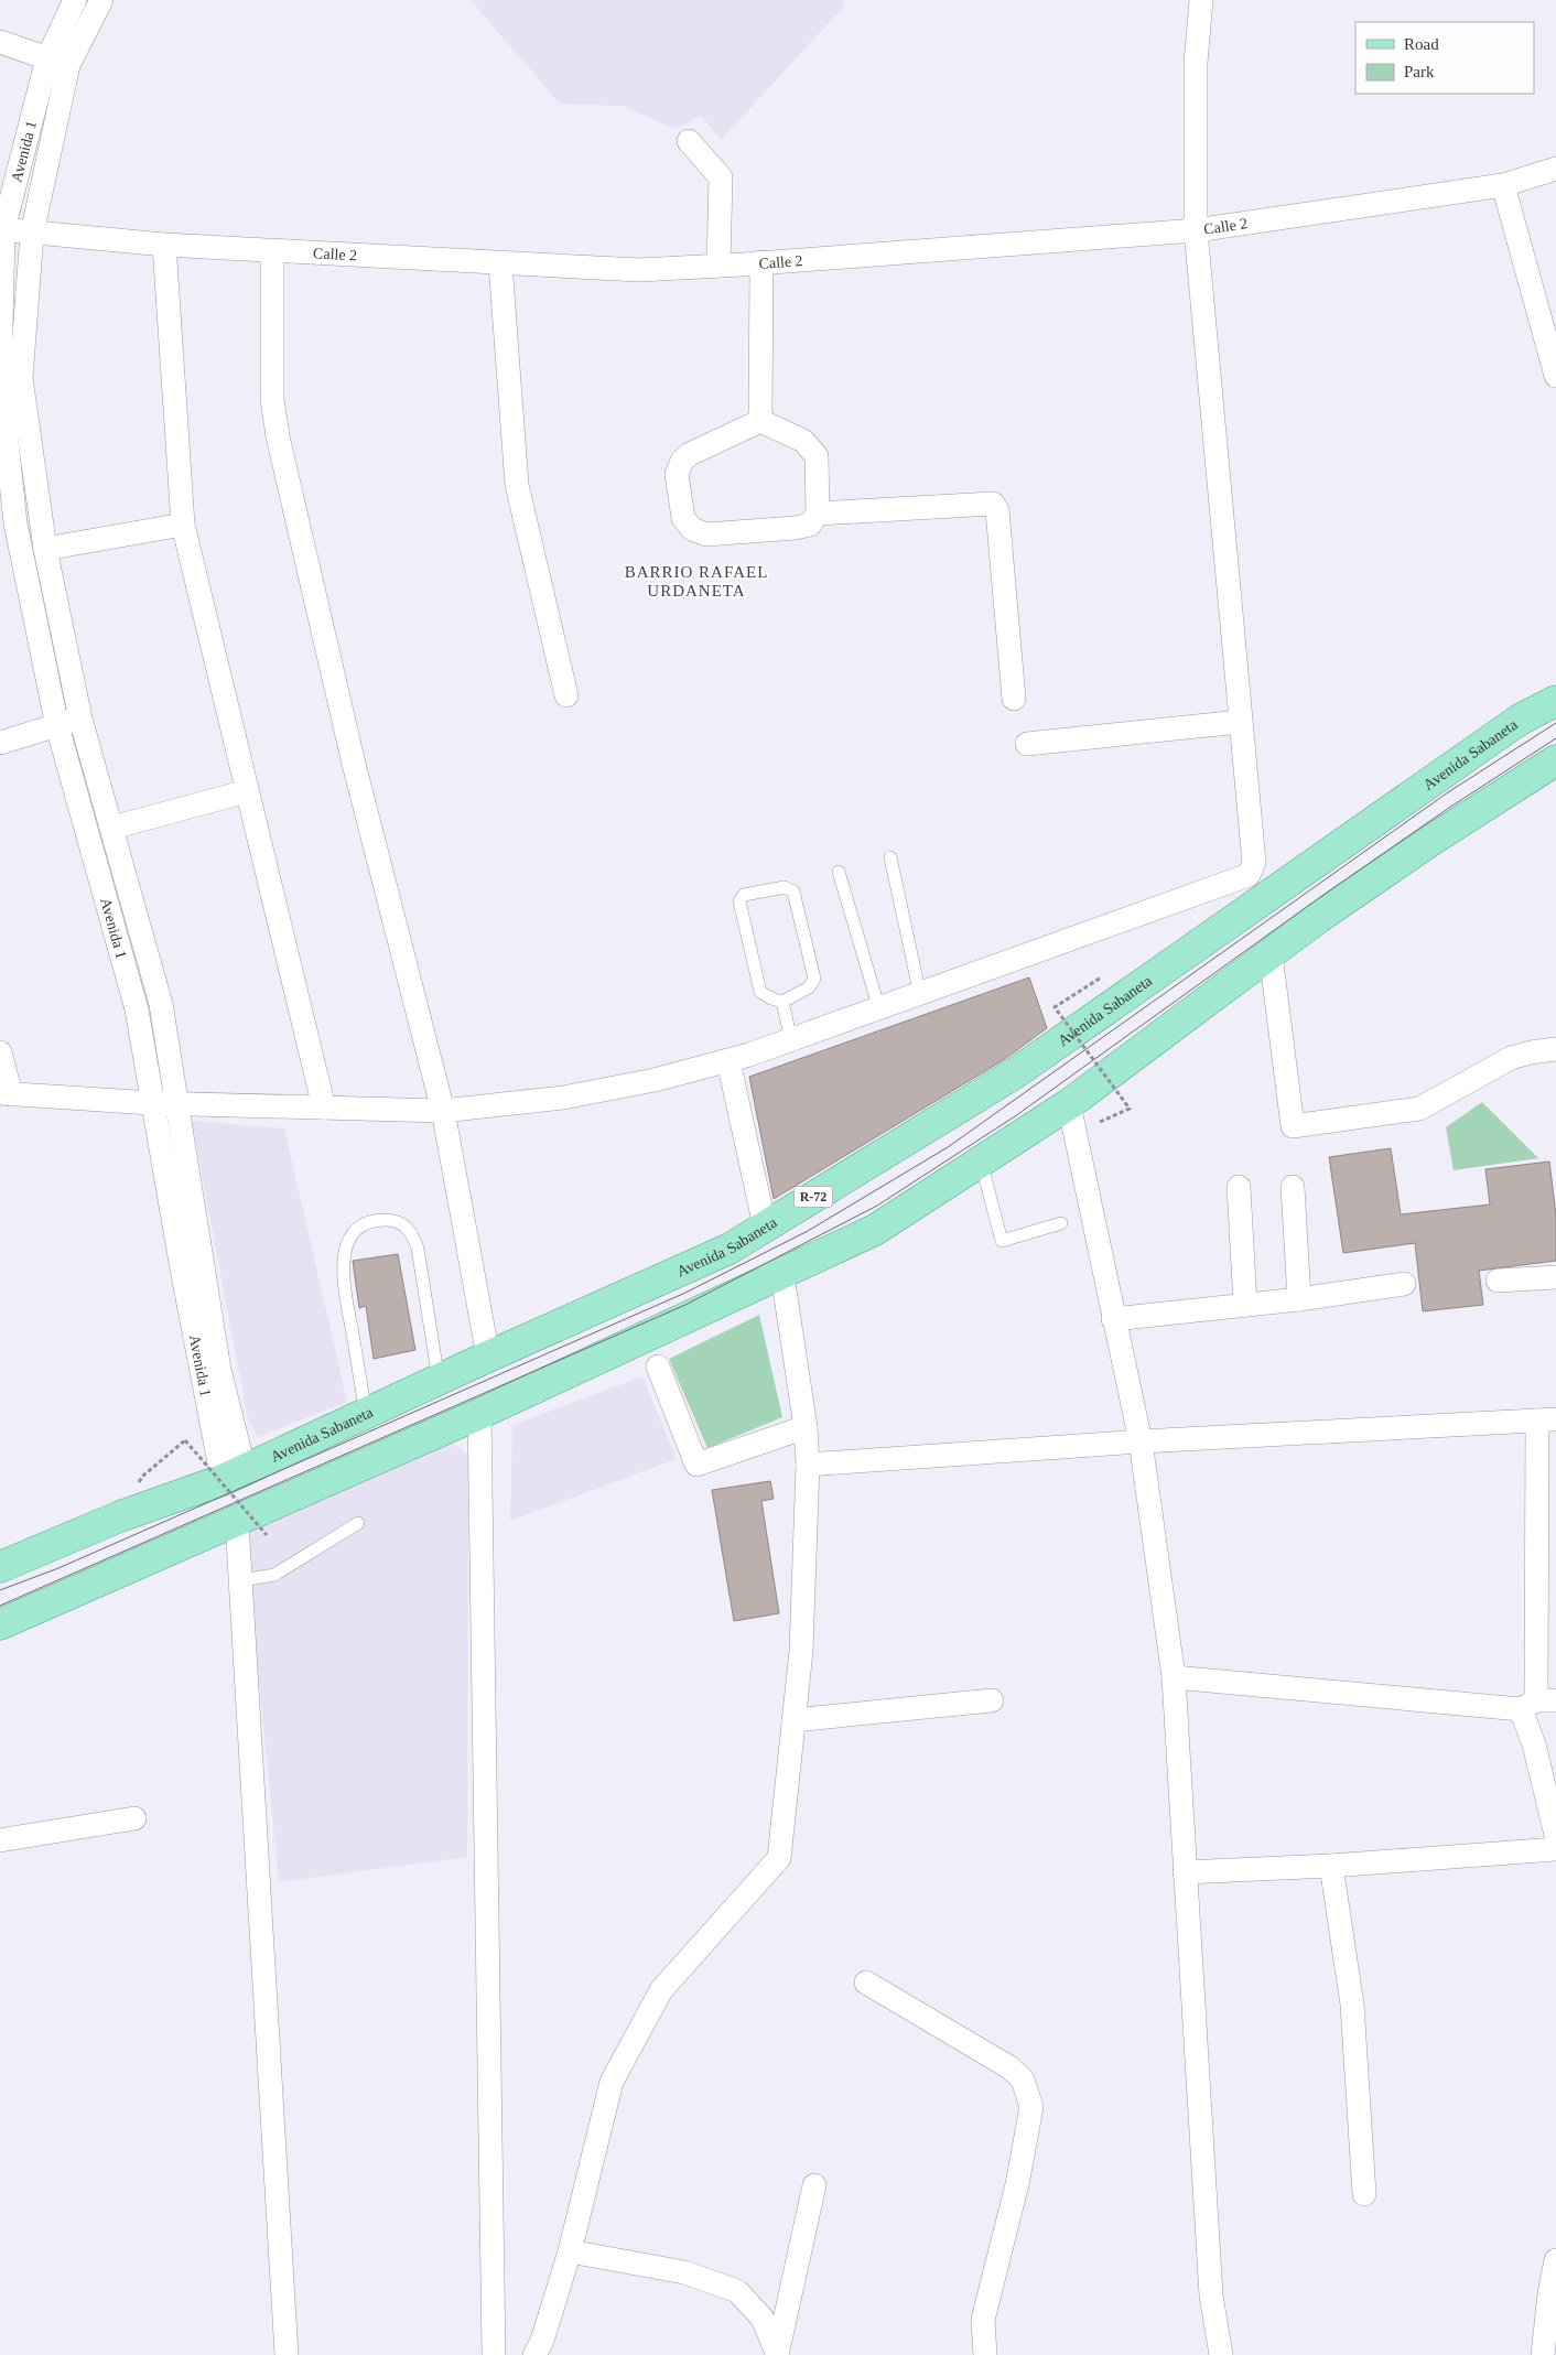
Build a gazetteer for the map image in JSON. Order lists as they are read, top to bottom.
{
  "streets": {
    "main road": ["Avenida Sabaneta", "R-72"],
    "street": ["Avenida 1", "Calle 2"]
  },
  "crossings": [
    ["Avenida 1", "Calle 2"]
  ],
  "districts": ["BARRIO RAFAEL URDANETA"],
  "legend": ["Road", "Park"]
}
